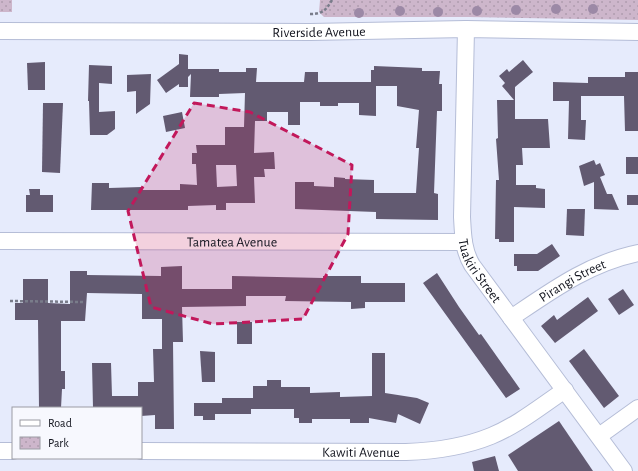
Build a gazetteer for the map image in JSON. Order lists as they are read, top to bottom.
{
  "streets": {
    "street": [
      "Riverside Avenue",
      "Tamatea Avenue",
      "Tuakiri Street",
      "Pirangi Street",
      "Kawiti Avenue"
    ]
  },
  "crossings": [
    ["Riverside Avenue", "Tuakiri Street"],
    ["Tamatea Avenue", "Tuakiri Street"],
    ["Tuakiri Street", "Pirangi Street"],
    ["Tuakiri Street", "Kawiti Avenue"]
  ],
  "legend": ["Road", "Park"]
}
